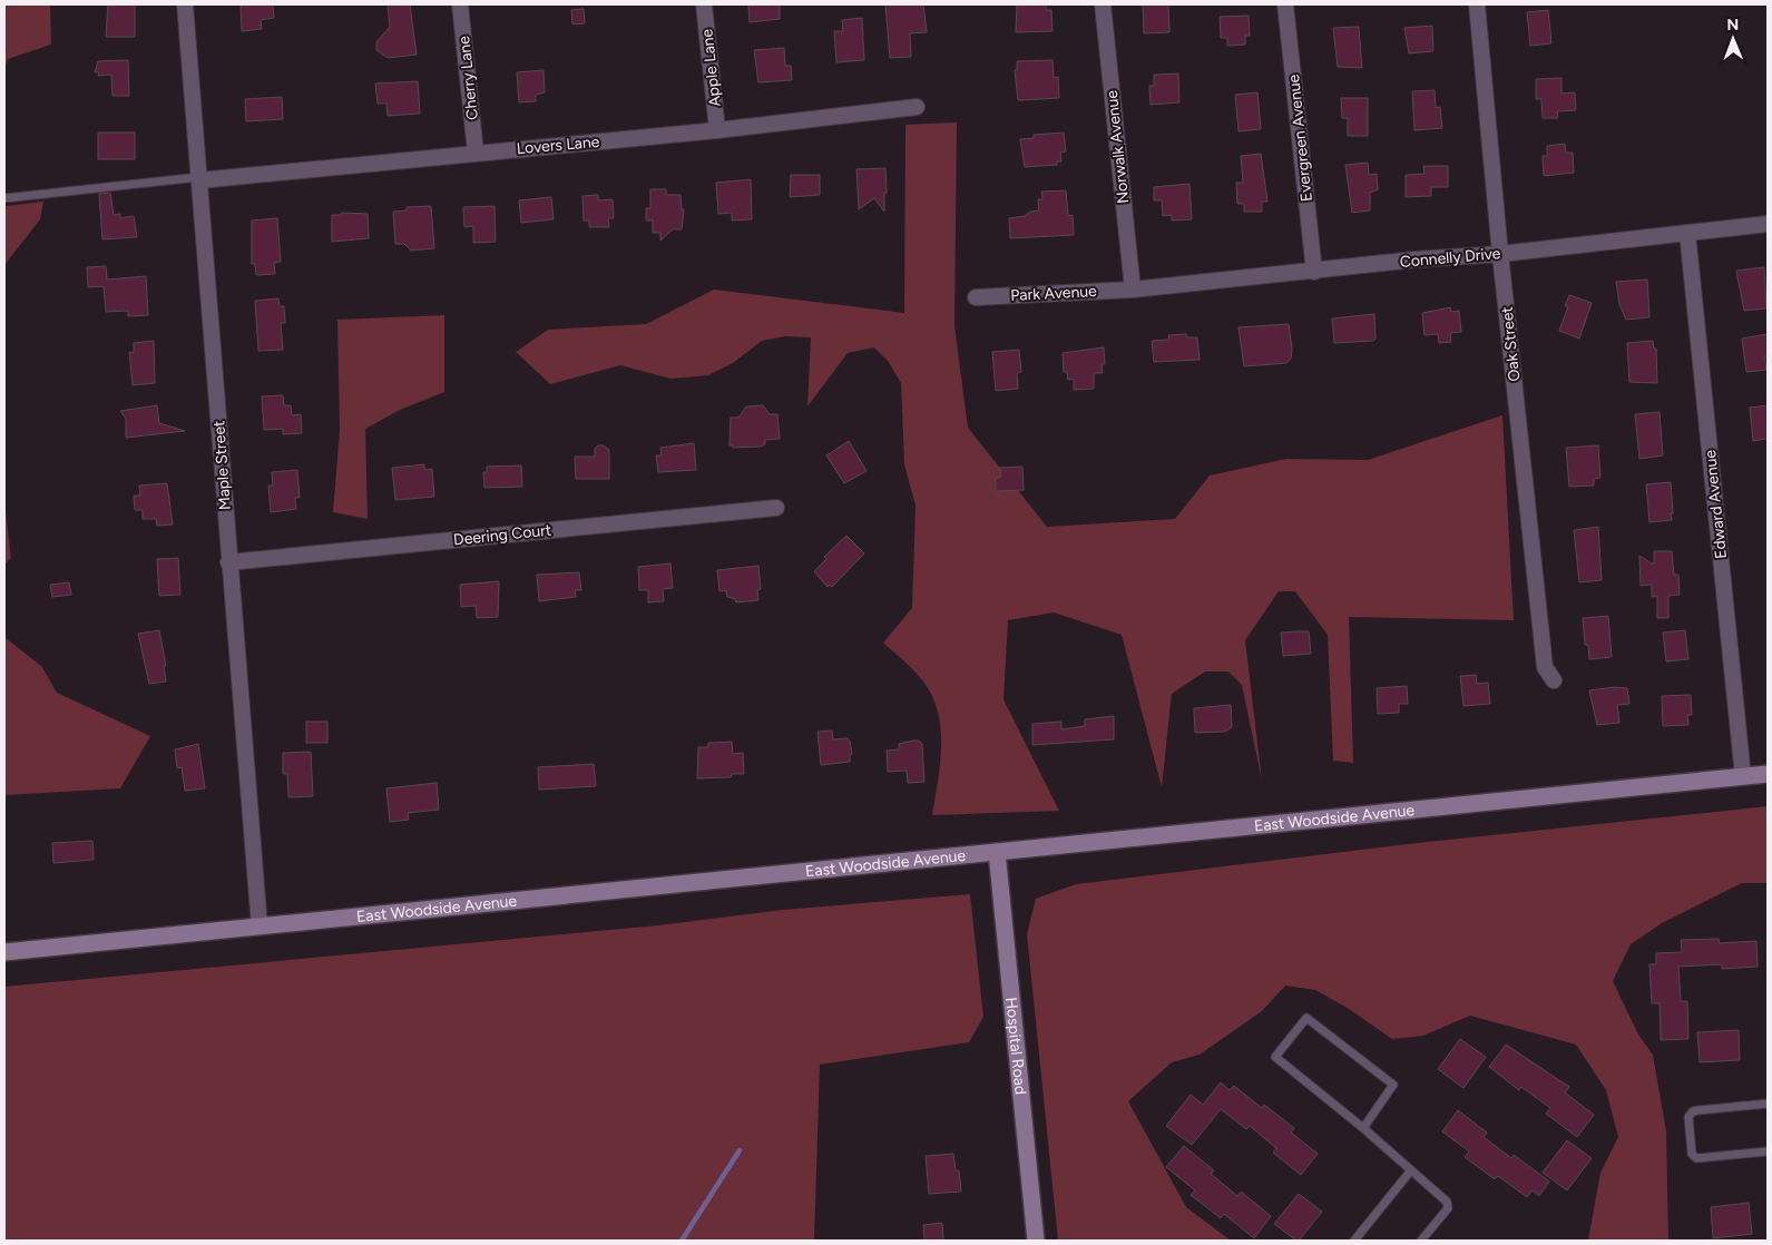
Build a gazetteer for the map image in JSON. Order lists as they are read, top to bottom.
{
  "streets": {
    "main road": ["East Woodside Avenue", "Hospital Road"],
    "street": [
      "Apple Lane",
      "Cherry Lane",
      "Evergreen Avenue",
      "Lovers Lane",
      "Norwalk Avenue",
      "Connelly Drive",
      "Park Avenue",
      "Oak Street",
      "Maple Street",
      "Edward Avenue",
      "Deering Court"
    ]
  },
  "crossings": [
    ["Apple Lane", "Lovers Lane"],
    ["Cherry Lane", "Lovers Lane"],
    ["Evergreen Avenue", "Connelly Drive"],
    ["Lovers Lane", "Maple Street"],
    ["Norwalk Avenue", "Connelly Drive"],
    ["Norwalk Avenue", "Park Avenue"],
    ["Connelly Drive", "Park Avenue"],
    ["Connelly Drive", "Oak Street"],
    ["Connelly Drive", "Edward Avenue"],
    ["Maple Street", "Deering Court"],
    ["Maple Street", "East Woodside Avenue"],
    ["Edward Avenue", "East Woodside Avenue"],
    ["East Woodside Avenue", "Hospital Road"]
  ],
  "north": "top"
}
